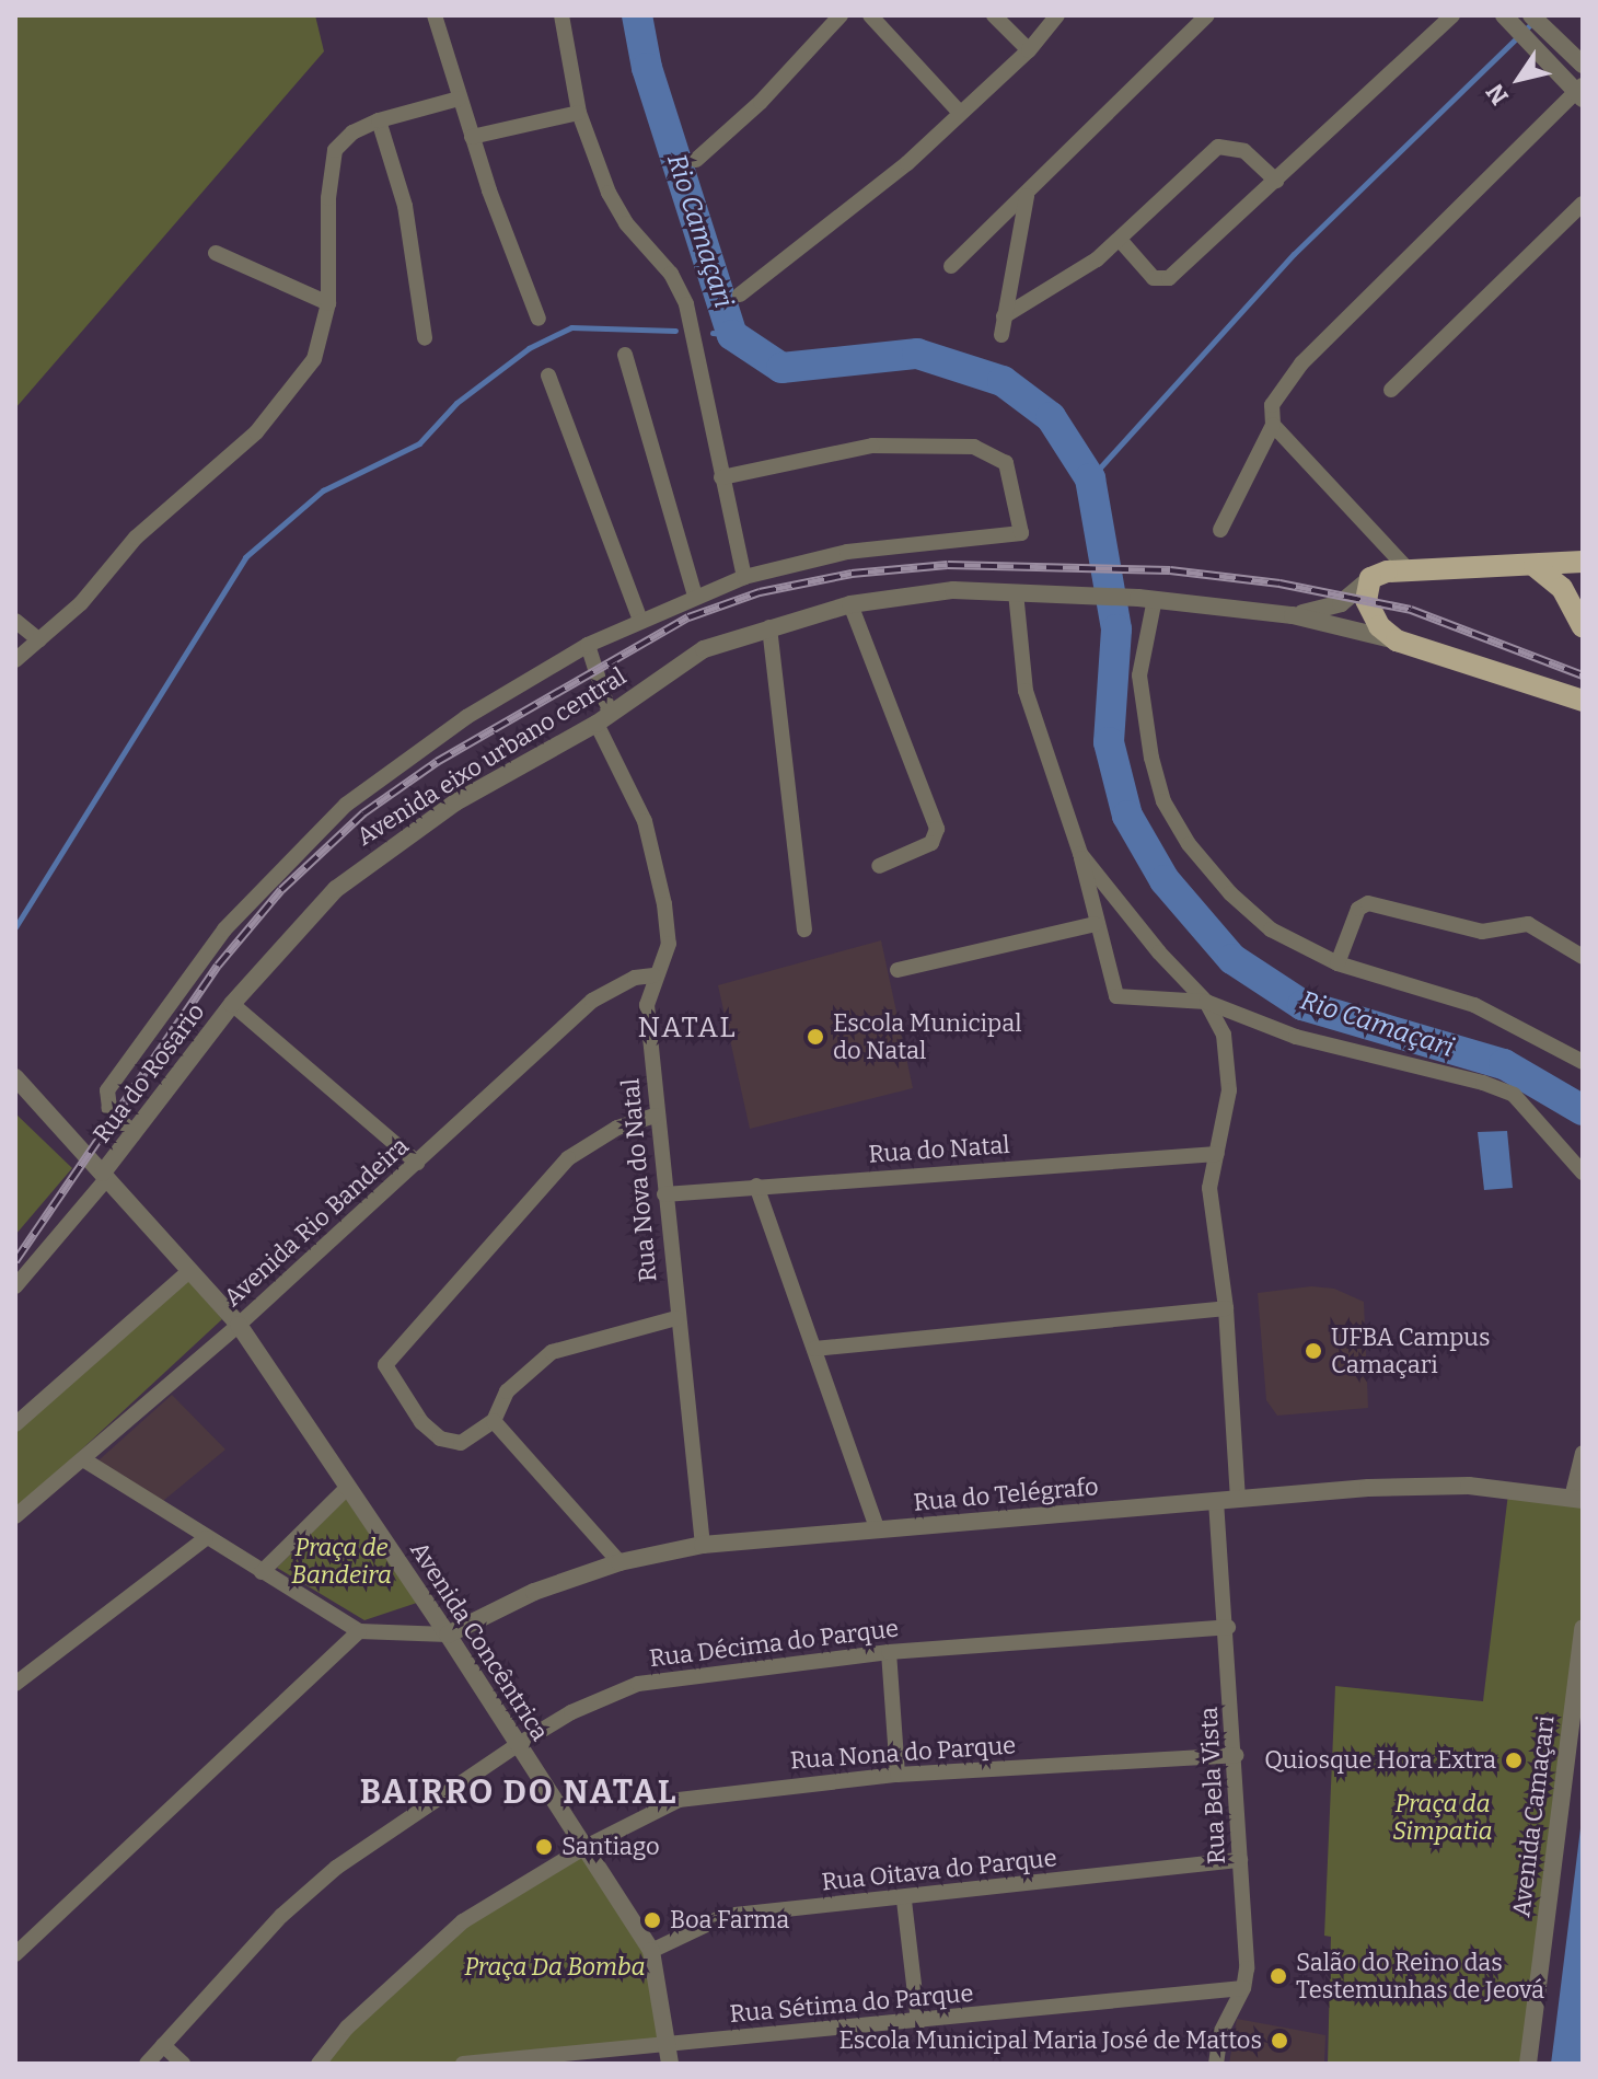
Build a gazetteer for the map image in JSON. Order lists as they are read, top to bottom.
{
  "streets": {
    "street": [
      "Avenida eixo urbano central",
      "Rua do Rosario",
      "Rua do Natal",
      "Rua Nova do Natal",
      "Avenida Rio Bandeira",
      "Rua do Telégrafo",
      "Avenida Concêntrica",
      "Rua Décima do Parque",
      "Rua Nona do Parque",
      "Rua Bela Vista",
      "Avenida Camaçari",
      "Rua Oitava do Parque",
      "Rua Sétima do Parque"
    ]
  },
  "crossings": [
    ["Avenida eixo urbano central", "Rua do Rosario"],
    ["Avenida eixo urbano central", "Rua Nova do Natal"],
    ["Rua do Rosario", "Avenida Concêntrica"],
    ["Rua do Natal", "Rua Nova do Natal"],
    ["Rua Nova do Natal", "Avenida Rio Bandeira"],
    ["Rua Nova do Natal", "Rua do Telégrafo"],
    ["Avenida Rio Bandeira", "Avenida Concêntrica"],
    ["Rua do Telégrafo", "Avenida Concêntrica"],
    ["Rua do Telégrafo", "Rua Bela Vista"],
    ["Avenida Concêntrica", "Rua Décima do Parque"],
    ["Avenida Concêntrica", "Rua Nona do Parque"],
    ["Avenida Concêntrica", "Rua Oitava do Parque"],
    ["Avenida Concêntrica", "Rua Sétima do Parque"],
    ["Rua Décima do Parque", "Rua Bela Vista"],
    ["Rua Nona do Parque", "Rua Bela Vista"],
    ["Rua Bela Vista", "Rua Oitava do Parque"],
    ["Rua Bela Vista", "Rua Sétima do Parque"]
  ],
  "districts": ["NATAL", "BAIRRO DO NATAL"],
  "water": ["Rio Camaçari"],
  "parks": ["Praça de Bandeira", "Praça da Simpatia", "Praça Da Bomba"],
  "places": [
    "Escola Municipal do Natal",
    "UFBA Campus Camaçari",
    "Quiosque Hora Extra",
    "Santiago",
    "Boa Farma",
    "Salão do Reino das Testemunhas de Jeová",
    "Escola Municipal Maria José de Mattos"
  ],
  "north": "bottom left"
}
